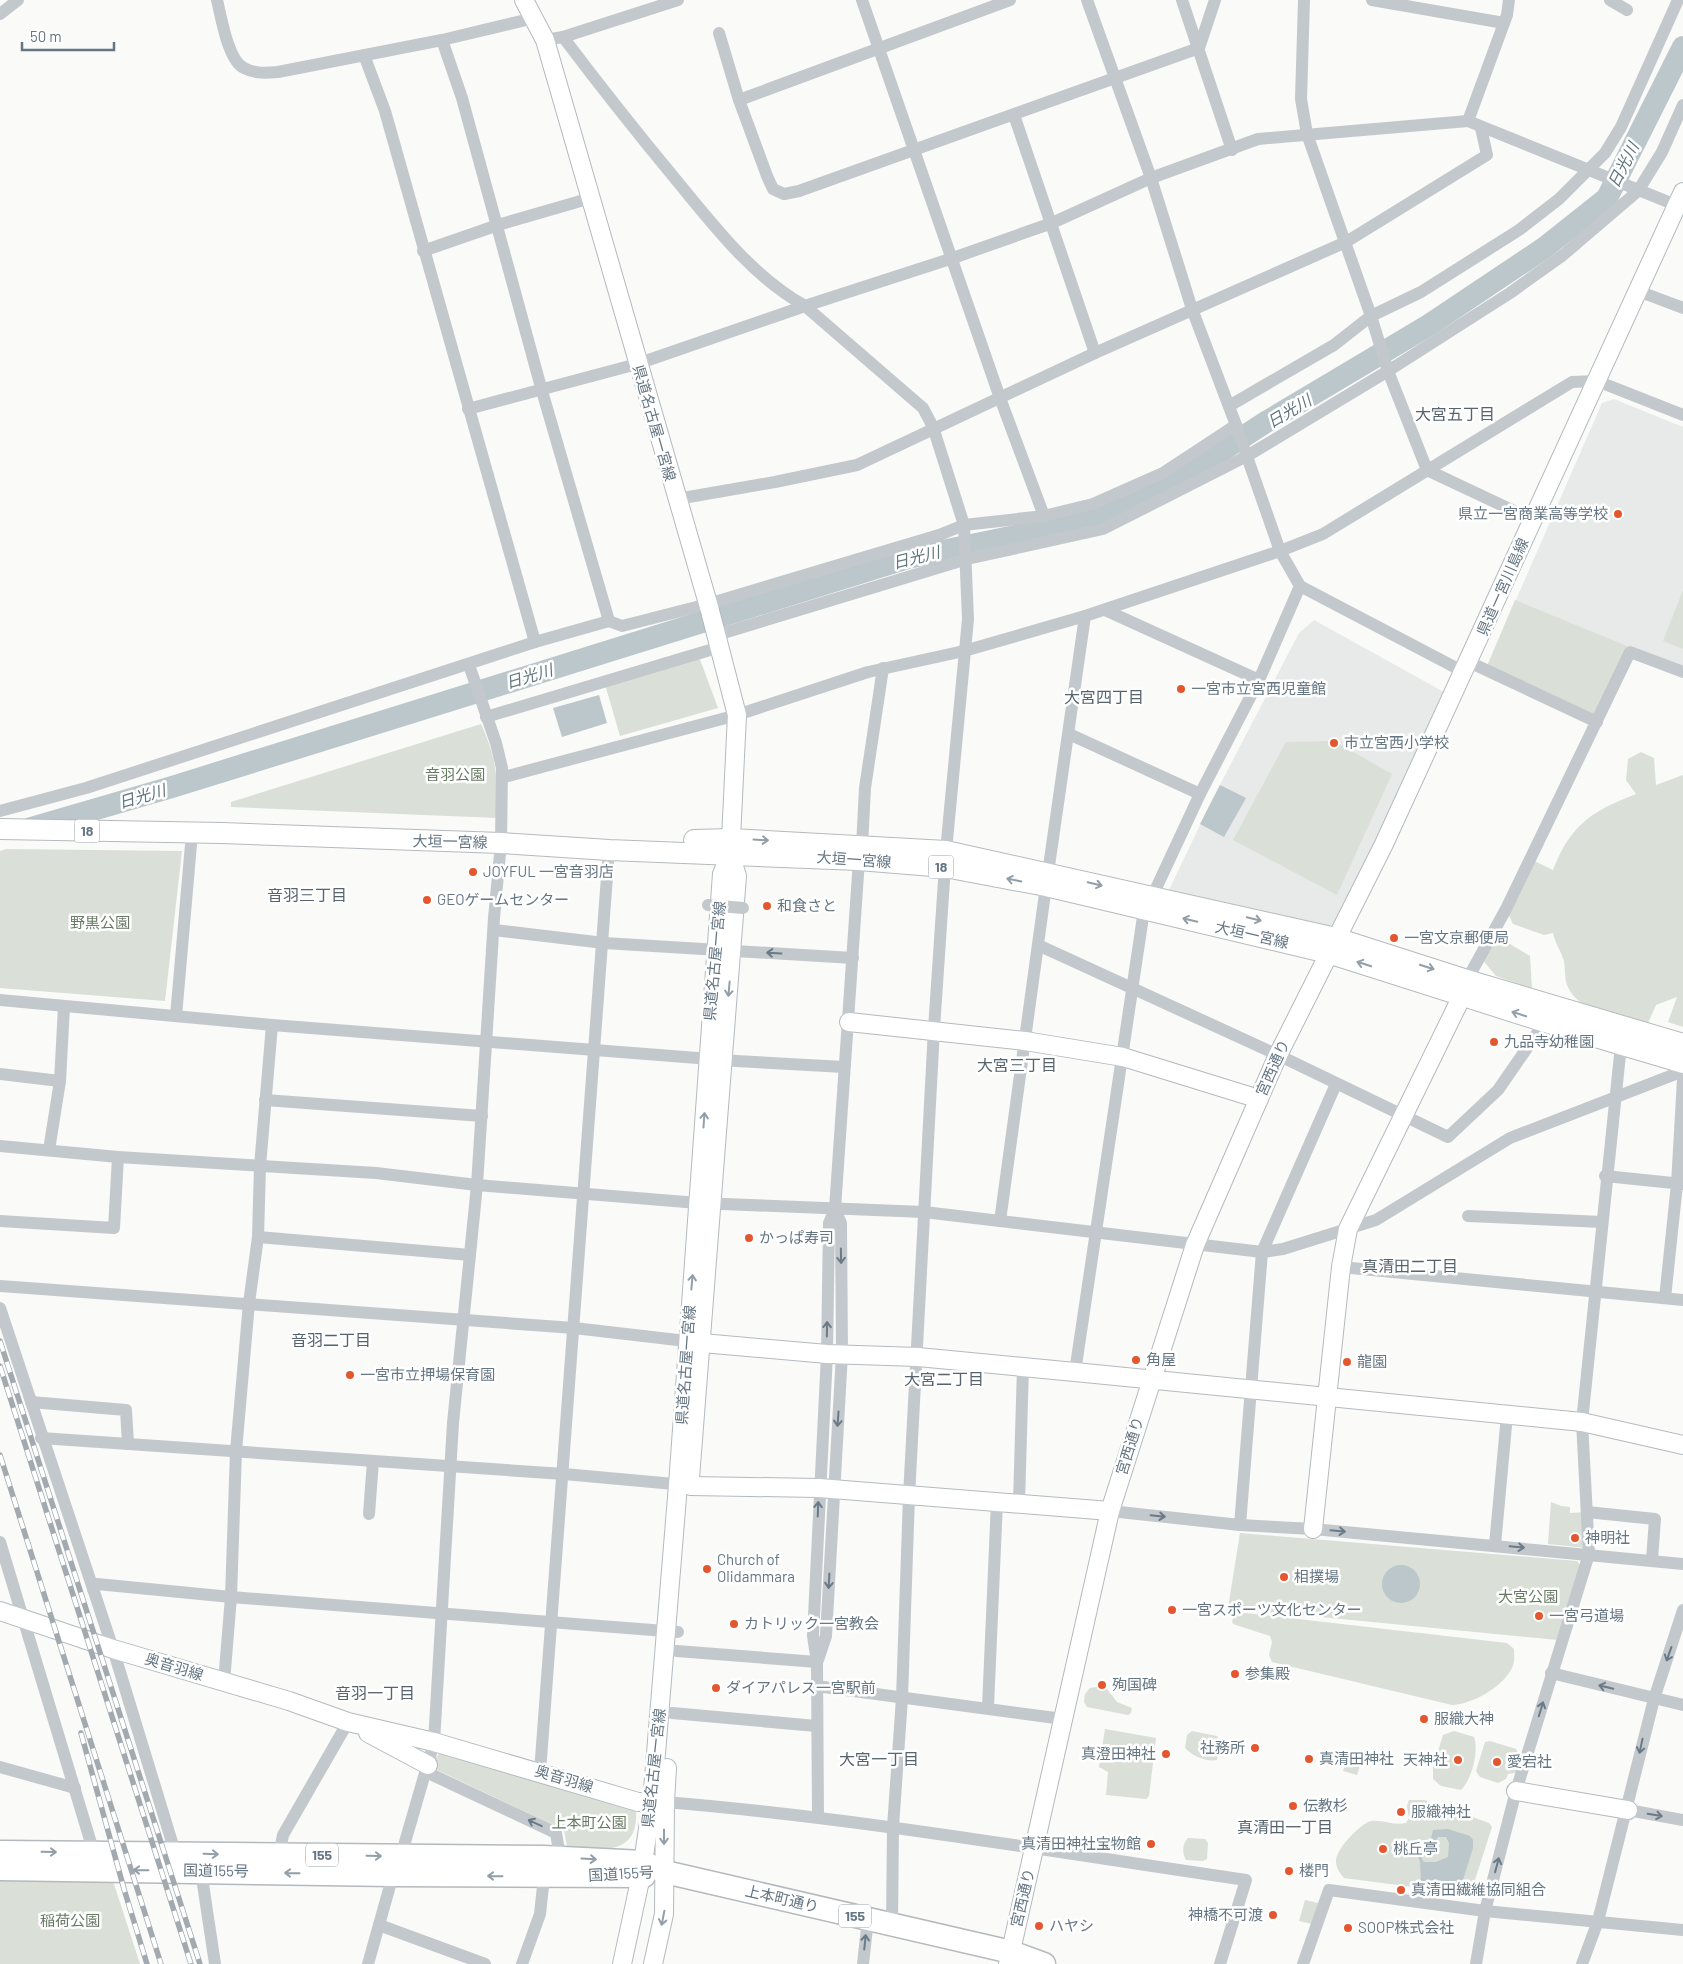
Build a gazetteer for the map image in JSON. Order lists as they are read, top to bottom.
{
  "streets": {
    "highway": ["155", "国道155号", "上本町通り"],
    "main road": ["18", "大垣一宮線"],
    "street": [
      "県道名古屋一宮線",
      "県道一宮川島線",
      "宮西通り",
      "奥音羽線"
    ]
  },
  "crossings": [
    ["県道名古屋一宮線", "大垣一宮線"],
    ["県道名古屋一宮線", "奥音羽線"],
    ["県道名古屋一宮線", "国道155号"],
    ["県道名古屋一宮線", "上本町通り"],
    ["県道一宮川島線", "大垣一宮線"],
    ["県道一宮川島線", "宮西通り"],
    ["大垣一宮線", "宮西通り"],
    ["宮西通り", "上本町通り"],
    ["国道155号", "上本町通り"]
  ],
  "districts": [
    "大宮五丁目",
    "大宮四丁目",
    "音羽三丁目",
    "大宮三丁目",
    "真清田二丁目",
    "音羽二丁目",
    "大宮二丁目",
    "音羽一丁目",
    "大宮一丁目",
    "真清田一丁目"
  ],
  "water": ["日光川"],
  "parks": [
    "音羽公園",
    "野黒公園",
    "大宮公園",
    "上本町公園",
    "稲荷公園"
  ],
  "places": [
    "県立一宮商業高等学校",
    "一宮市立宮西児童館",
    "市立宮西小学校",
    "JOYFUL 一宮音羽店",
    "GEOゲームセンター",
    "和食さと",
    "一宮文京郵便局",
    "九品寺幼稚園",
    "かっぱ寿司",
    "角屋",
    "龍園",
    "一宮市立押場保育園",
    "神明社",
    "Church of Olidammara",
    "相撲場",
    "一宮スポーツ文化センター",
    "一宮弓道場",
    "カトリック一宮教会",
    "参集殿",
    "殉国碑",
    "ダイアパレス一宮駅前",
    "服織大神",
    "社務所",
    "真澄田神社",
    "真清田神社",
    "天神社",
    "愛宕社",
    "伝教杉",
    "服織神社",
    "真清田神社宝物館",
    "桃丘亭",
    "楼門",
    "真清田繊維協同組合",
    "神橋不可渡",
    "ハヤシ",
    "SOOP株式会社"
  ],
  "scale_bar": "50 m"
}
